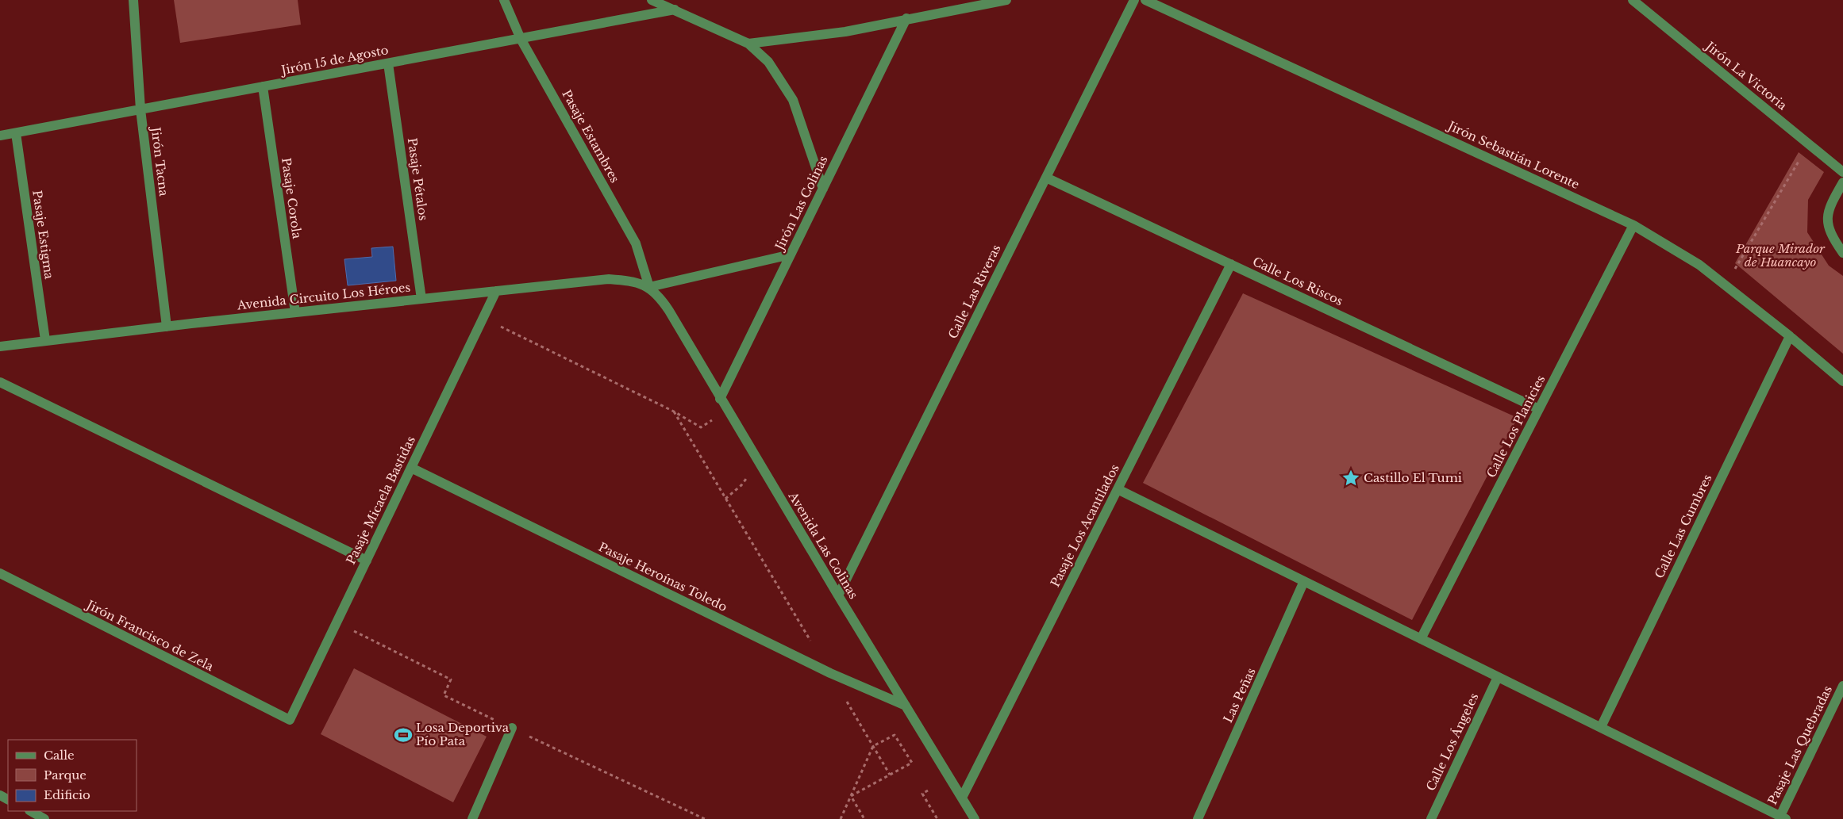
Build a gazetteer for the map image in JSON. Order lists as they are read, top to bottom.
{
  "streets": {
    "street": [
      "Jirón 15 de Agosto",
      "Jirón La Victoria",
      "Pasaje Estambres",
      "Jirón Sebastián Lorente",
      "Jirón Tacna",
      "Pasaje Pétalos",
      "Pasaje Corola",
      "Jirón Las Colinas",
      "Pasaje Estigma",
      "Calle Los Riscos",
      "Calle Las Riveras",
      "Avenida Circuito Los Héroes",
      "Calle Los Planicies",
      "Pasaje Micaela Bastidas",
      "Pasaje Los Acantilados",
      "Calle Las Cumbres",
      "Avenida Las Colinas",
      "Pasaje Heroínas Toledo",
      "Jirón Francisco de Zela",
      "Las Peñas",
      "Calle Los Ángeles",
      "Pasaje Las Quebradas"
    ]
  },
  "crossings": [
    ["Jirón 15 de Agosto", "Pasaje Estambres"],
    ["Jirón 15 de Agosto", "Jirón Tacna"],
    ["Jirón 15 de Agosto", "Pasaje Pétalos"],
    ["Jirón 15 de Agosto", "Pasaje Corola"],
    ["Jirón 15 de Agosto", "Pasaje Estigma"],
    ["Pasaje Estambres", "Avenida Circuito Los Héroes"],
    ["Pasaje Estambres", "Avenida Las Colinas"],
    ["Jirón Sebastián Lorente", "Calle Los Planicies"],
    ["Jirón Sebastián Lorente", "Calle Las Cumbres"],
    ["Jirón Tacna", "Avenida Circuito Los Héroes"],
    ["Pasaje Pétalos", "Avenida Circuito Los Héroes"],
    ["Pasaje Corola", "Avenida Circuito Los Héroes"],
    ["Jirón Las Colinas", "Avenida Las Colinas"],
    ["Pasaje Estigma", "Avenida Circuito Los Héroes"],
    ["Calle Los Riscos", "Calle Las Riveras"],
    ["Calle Los Riscos", "Calle Los Planicies"],
    ["Calle Los Riscos", "Pasaje Los Acantilados"],
    ["Calle Las Riveras", "Avenida Las Colinas"],
    ["Avenida Circuito Los Héroes", "Pasaje Micaela Bastidas"],
    ["Avenida Circuito Los Héroes", "Avenida Las Colinas"],
    ["Pasaje Micaela Bastidas", "Pasaje Heroínas Toledo"],
    ["Pasaje Micaela Bastidas", "Jirón Francisco de Zela"],
    ["Pasaje Los Acantilados", "Avenida Las Colinas"],
    ["Avenida Las Colinas", "Pasaje Heroínas Toledo"]
  ],
  "parks": ["Parque Mirador de Huancayo"],
  "places": {
    "place": ["Castillo El Tumi"],
    "sports": ["Losa Deportiva Pío Pata"]
  },
  "legend": ["Calle", "Parque", "Edificio"]
}
